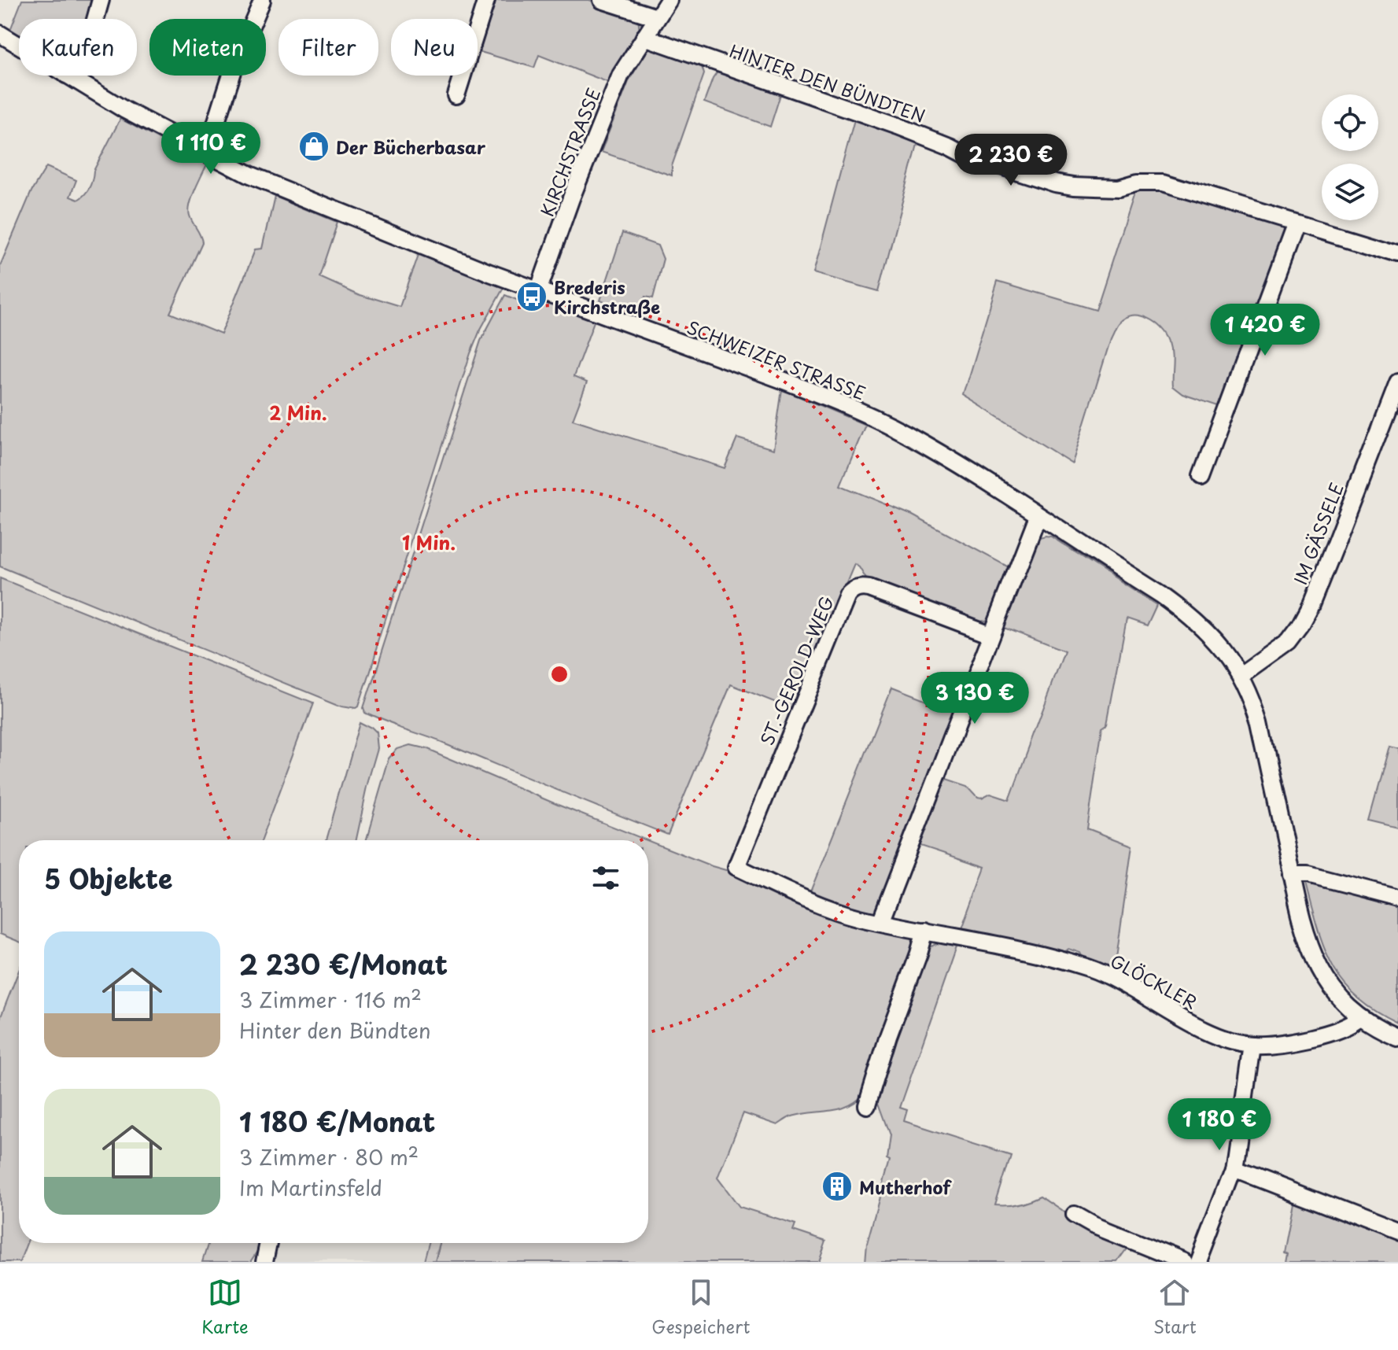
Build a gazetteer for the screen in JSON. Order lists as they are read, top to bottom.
{
  "streets": {
    "street": [
      "HINTER DEN BÜNDTEN",
      "KIRCHSTRASSE",
      "SCHWEIZER STRASSE",
      "IM GÄSSELE",
      "ST.-GEROLD-WEG",
      "GLÖCKLER"
    ]
  },
  "crossings": [
    ["HINTER DEN BÜNDTEN", "KIRCHSTRASSE"],
    ["KIRCHSTRASSE", "SCHWEIZER STRASSE"],
    ["SCHWEIZER STRASSE", "IM GÄSSELE"],
    ["SCHWEIZER STRASSE", "GLÖCKLER"],
    ["ST.-GEROLD-WEG", "GLÖCKLER"]
  ],
  "places": {
    "shop": ["Der Bücherbasar"],
    "bus stop": ["Brederis Kirchstraße"],
    "building": ["Mutherhof"]
  },
  "page": {
    "chip": [
      "Kaufen",
      "Mieten",
      "Filter",
      "Neu"
    ],
    "price": [
      "1 110 €",
      "2 230 €",
      "1 420 €",
      "3 130 €",
      "1 180 €"
    ],
    "heading": "5 Objekte",
    "list": [
      {
        "name": "2 230 €/Monat",
        "note": "3 Zimmer · 116 m² · Hinter den Bündten"
      },
      {
        "name": "1 180 €/Monat",
        "note": "3 Zimmer · 80 m² · Im Martinsfeld"
      }
    ],
    "tabs": ["Karte", "Gespeichert", "Start"]
  },
  "rings": ["2 Min.", "1 Min."]
}
